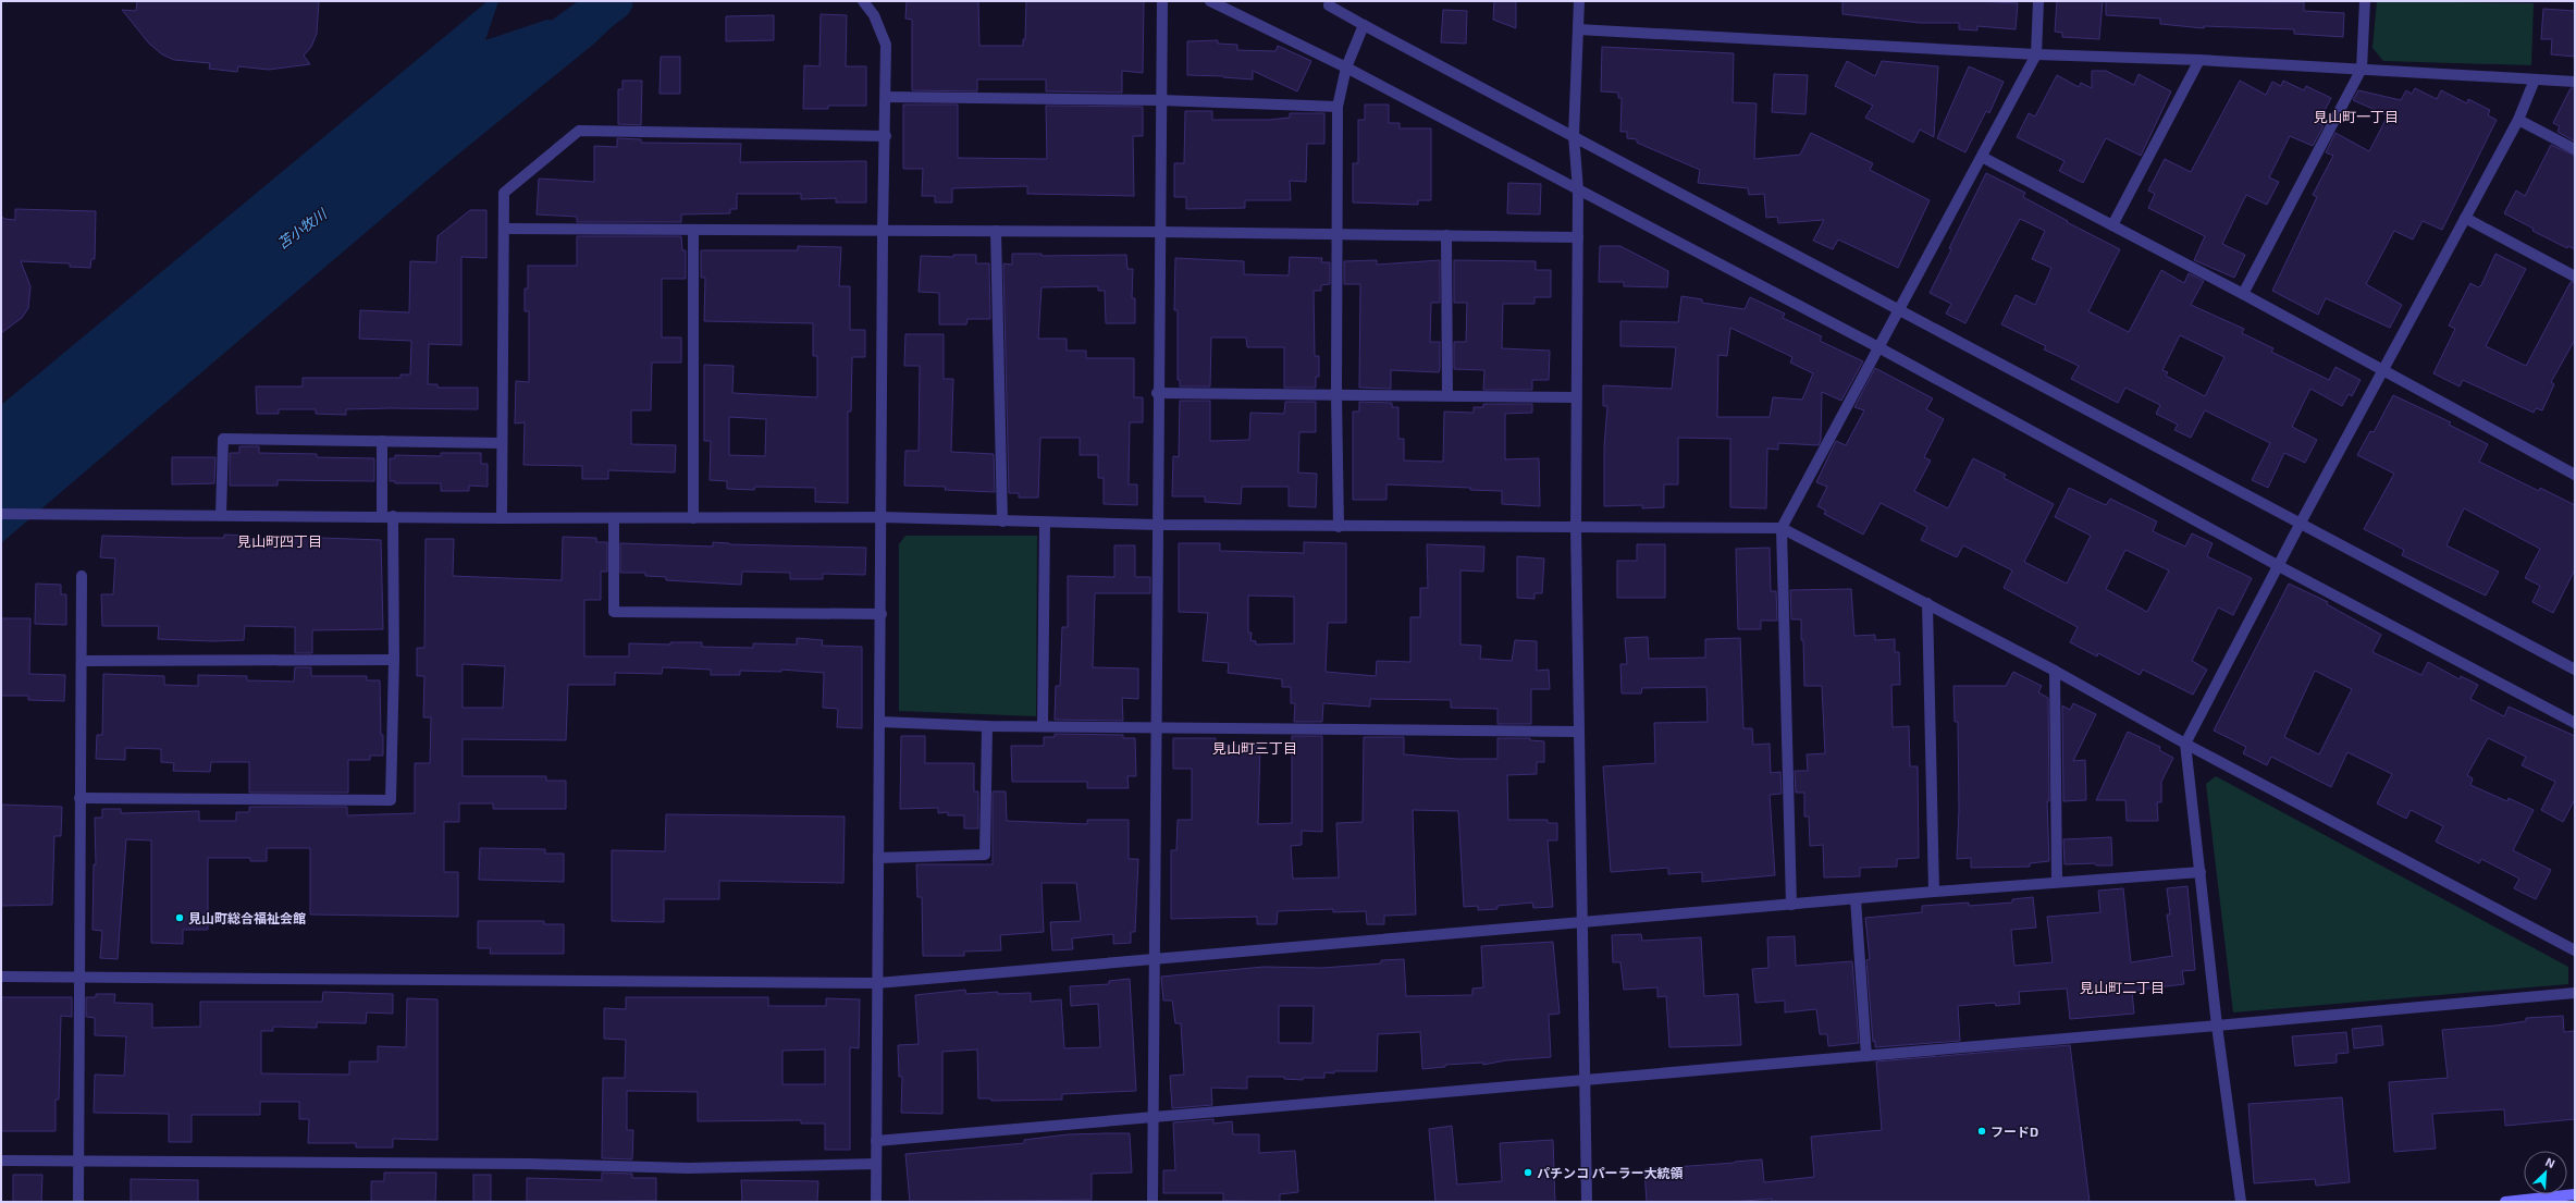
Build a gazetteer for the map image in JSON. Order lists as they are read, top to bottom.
{
  "districts": [
    "見山町一丁目",
    "見山町四丁目",
    "見山町三丁目",
    "見山町二丁目"
  ],
  "water": ["苫小牧川"],
  "places": ["見山町総合福祉会館", "フードD", "パチンコ パーラー大統領"],
  "north": "top right"
}
